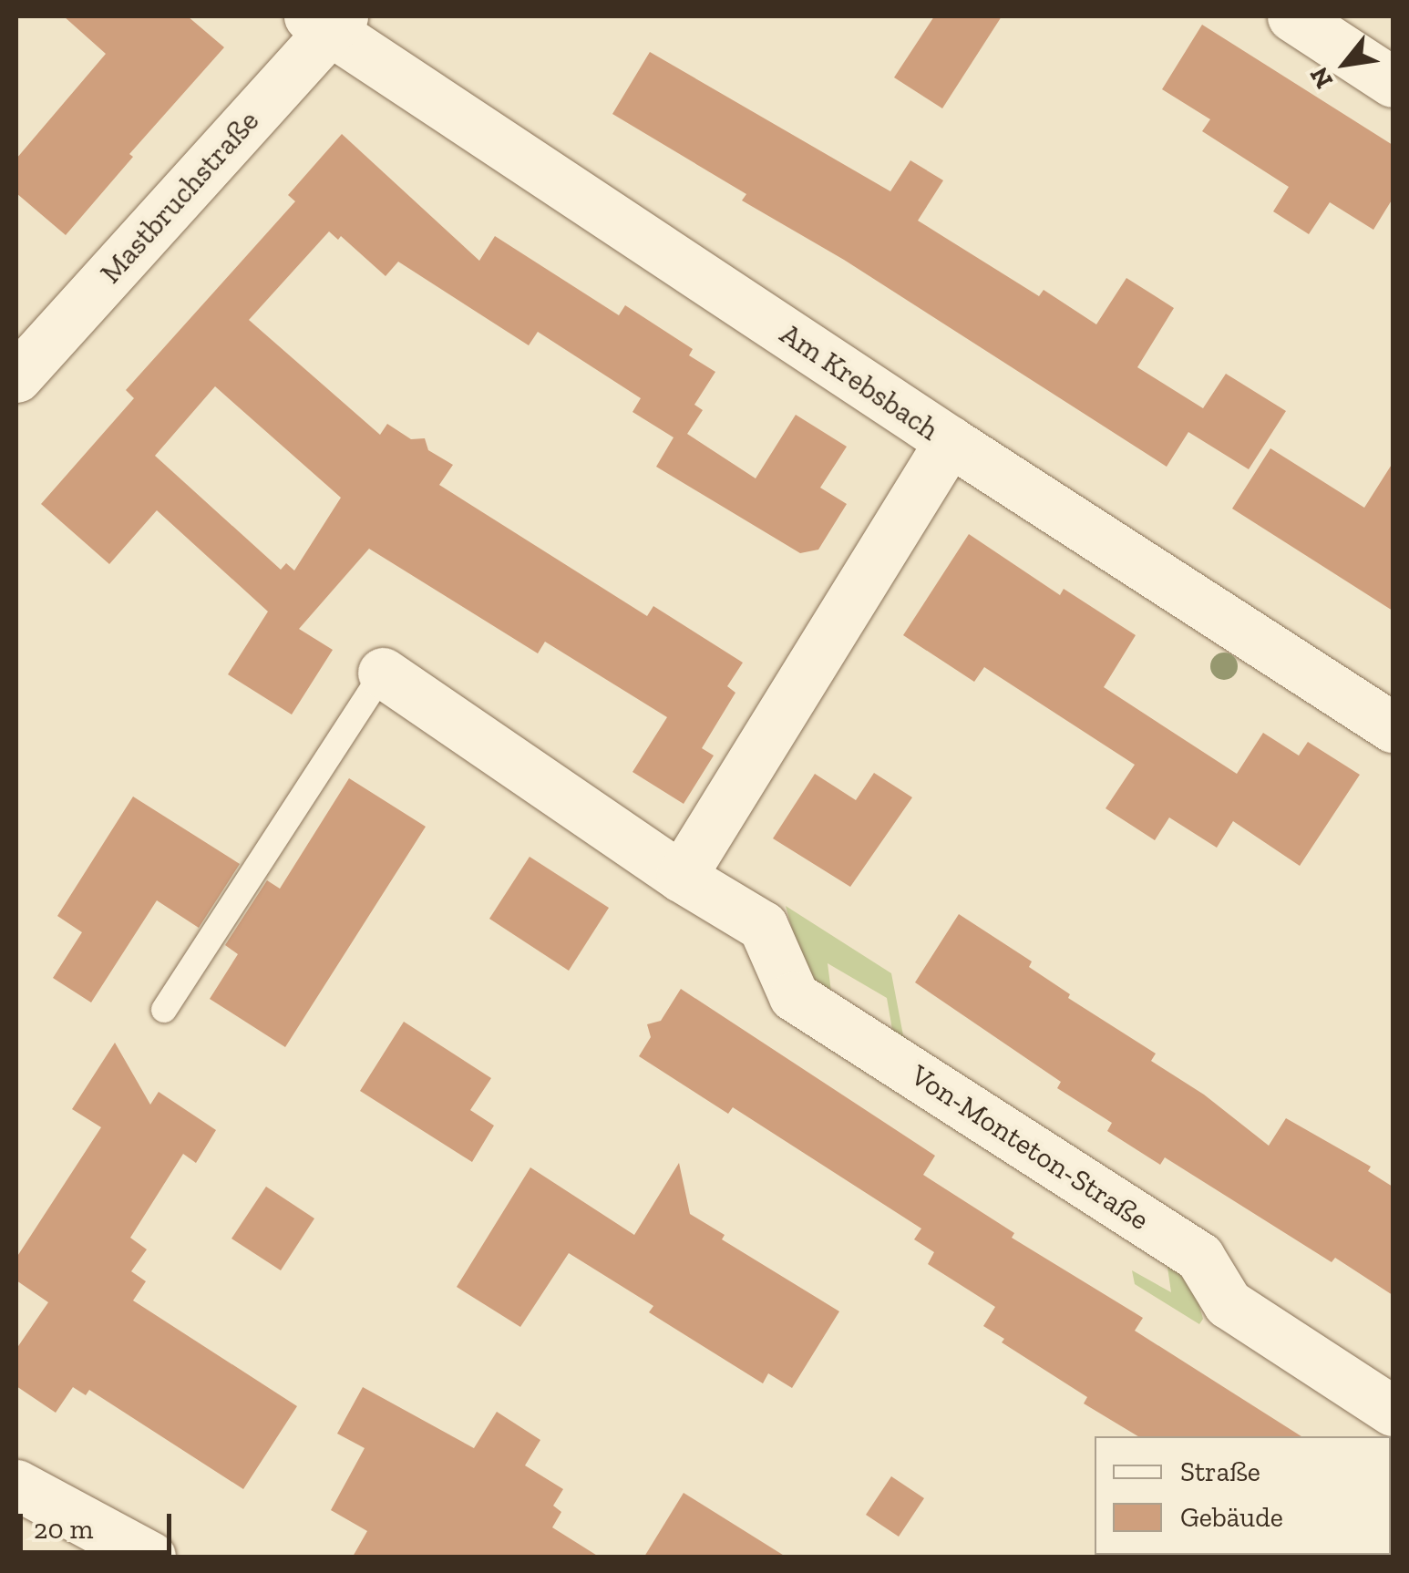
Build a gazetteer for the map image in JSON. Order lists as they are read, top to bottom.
{
  "streets": {
    "street": ["Mastbruchstraße", "Am Krebsbach", "Von-Monteton-Straße"]
  },
  "crossings": [
    ["Mastbruchstraße", "Am Krebsbach"]
  ],
  "legend": ["Straße", "Gebäude"],
  "scale_bar": "20 m",
  "north": "bottom left"
}
